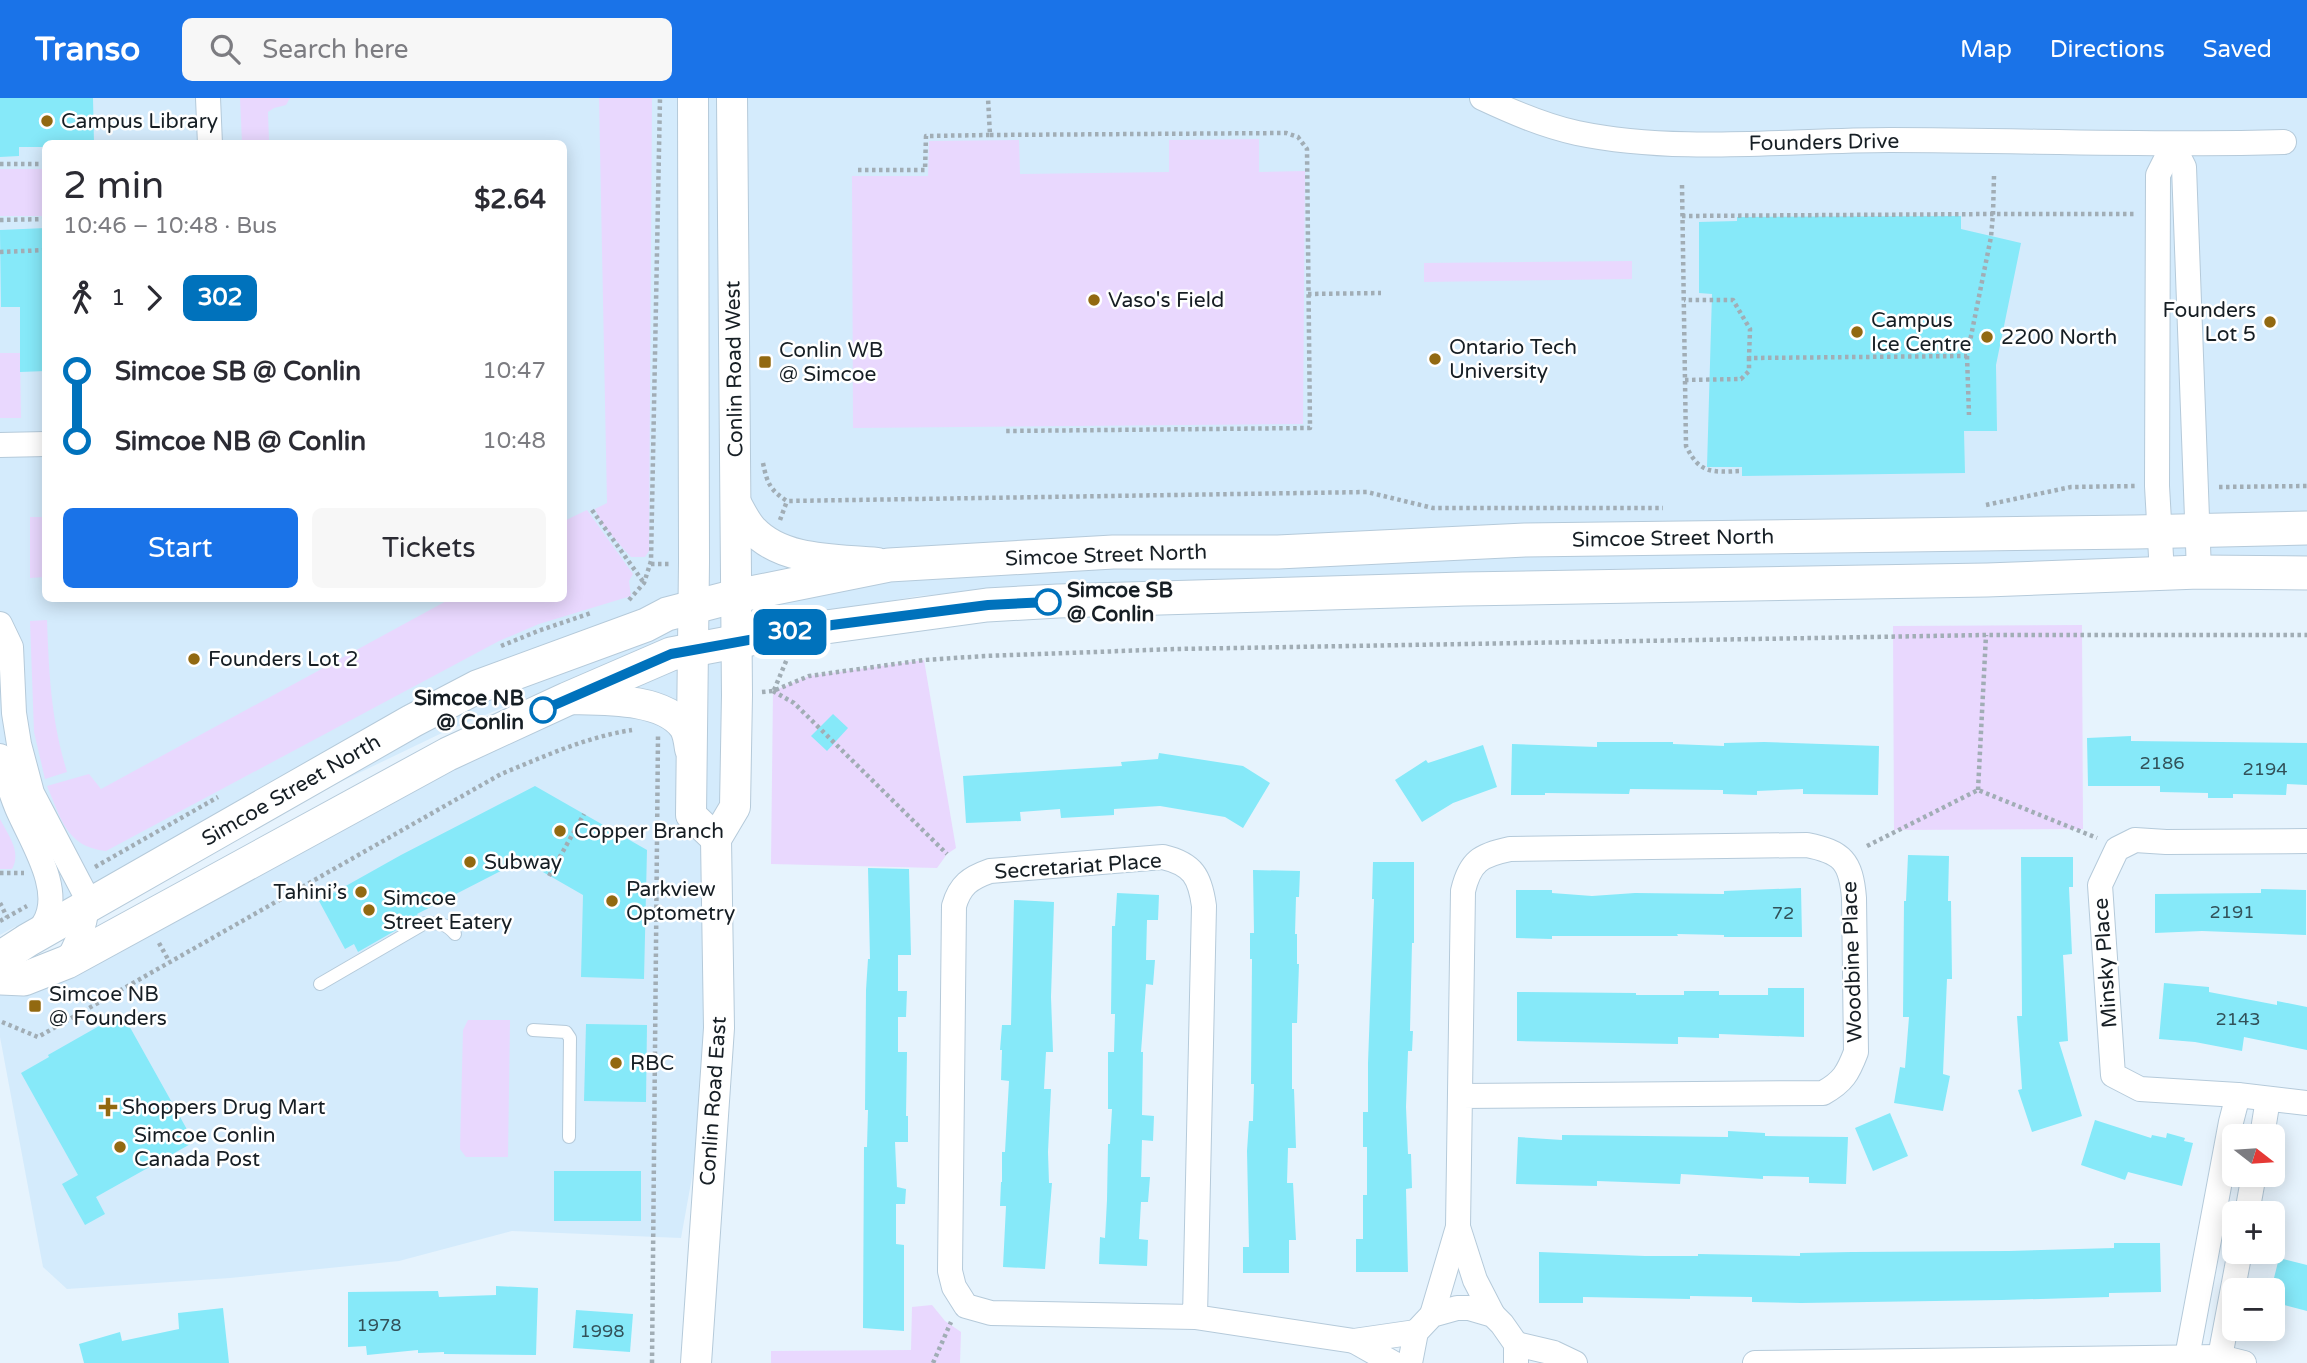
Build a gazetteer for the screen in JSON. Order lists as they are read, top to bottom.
{
  "streets": {
    "main road": ["Simcoe Street North"],
    "street": [
      "Founders Drive",
      "Conlin Road West",
      "Secretariat Place",
      "Woodbine Place",
      "Minsky Place",
      "Conlin Road East"
    ]
  },
  "crossings": [
    ["Conlin Road West", "Simcoe Street North"],
    ["Secretariat Place", "Woodbine Place"]
  ],
  "places": {
    "other": [
      "Campus Library",
      "Vaso's Field",
      "Founders Lot 5",
      "Campus Ice Centre",
      "2200 North",
      "Ontario Tech University",
      "Simcoe SB @ Conlin",
      "Founders Lot 2",
      "Simcoe NB @ Conlin",
      "Copper Branch",
      "Subway",
      "Tahini’s",
      "Parkview Optometry",
      "Simcoe Street Eatery",
      "RBC",
      "Simcoe Conlin Canada Post"
    ],
    "transit": ["Conlin WB @ Simcoe", "Simcoe NB @ Founders"],
    "health": ["Shoppers Drug Mart"]
  },
  "lines": ["bus line 302"],
  "house_numbers": [
    "2186",
    "2194",
    "2191",
    "72",
    "2143",
    "1978",
    "1998"
  ],
  "north": "right",
  "page": {
    "header": "Transo",
    "search": "Search here",
    "nav": ["Map", "Directions", "Saved"],
    "on_map": "302",
    "heading": ["2 min", "10:46 – 10:48 · Bus", "$2.64"],
    "legs": ["1", "302"],
    "list": [
      {
        "name": "Simcoe SB @ Conlin",
        "value": "10:47"
      },
      {
        "name": "Simcoe NB @ Conlin",
        "value": "10:48"
      }
    ],
    "buttons": ["Start", "Tickets"],
    "map_buttons": ["+", "−"]
  }
}
